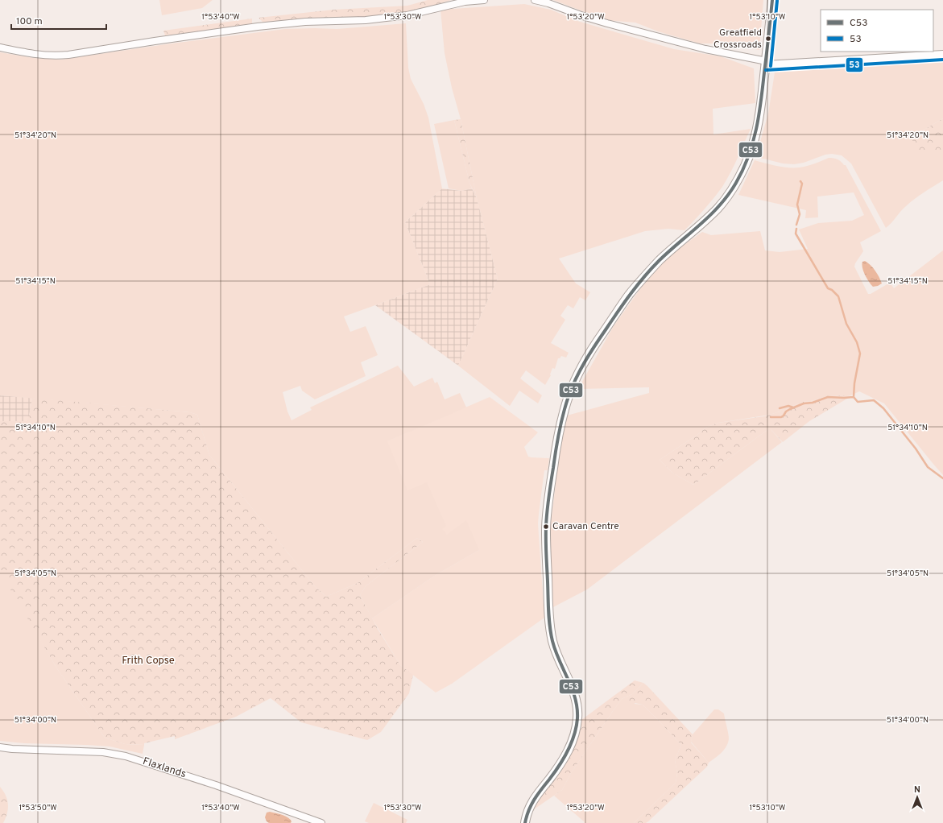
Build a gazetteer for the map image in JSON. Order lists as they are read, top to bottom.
{
  "streets": {
    "street": ["Flaxlands"]
  },
  "parks": ["Frith Copse"],
  "places": ["Greatfield Crossroads", "Caravan Centre"],
  "lines": ["transit line C53", "transit line 53"],
  "legend": ["C53", "53"],
  "scale_bar": "100 m",
  "north": "top",
  "coordinates": [
    "1°53'40\"W",
    "1°53'30\"W",
    "1°53'20\"W",
    "1°53'10\"W",
    "51°34'20\"N",
    "51°34'15\"N",
    "51°34'10\"N",
    "51°34'05\"N",
    "51°34'00\"N",
    "1°53'50\"W"
  ]
}
